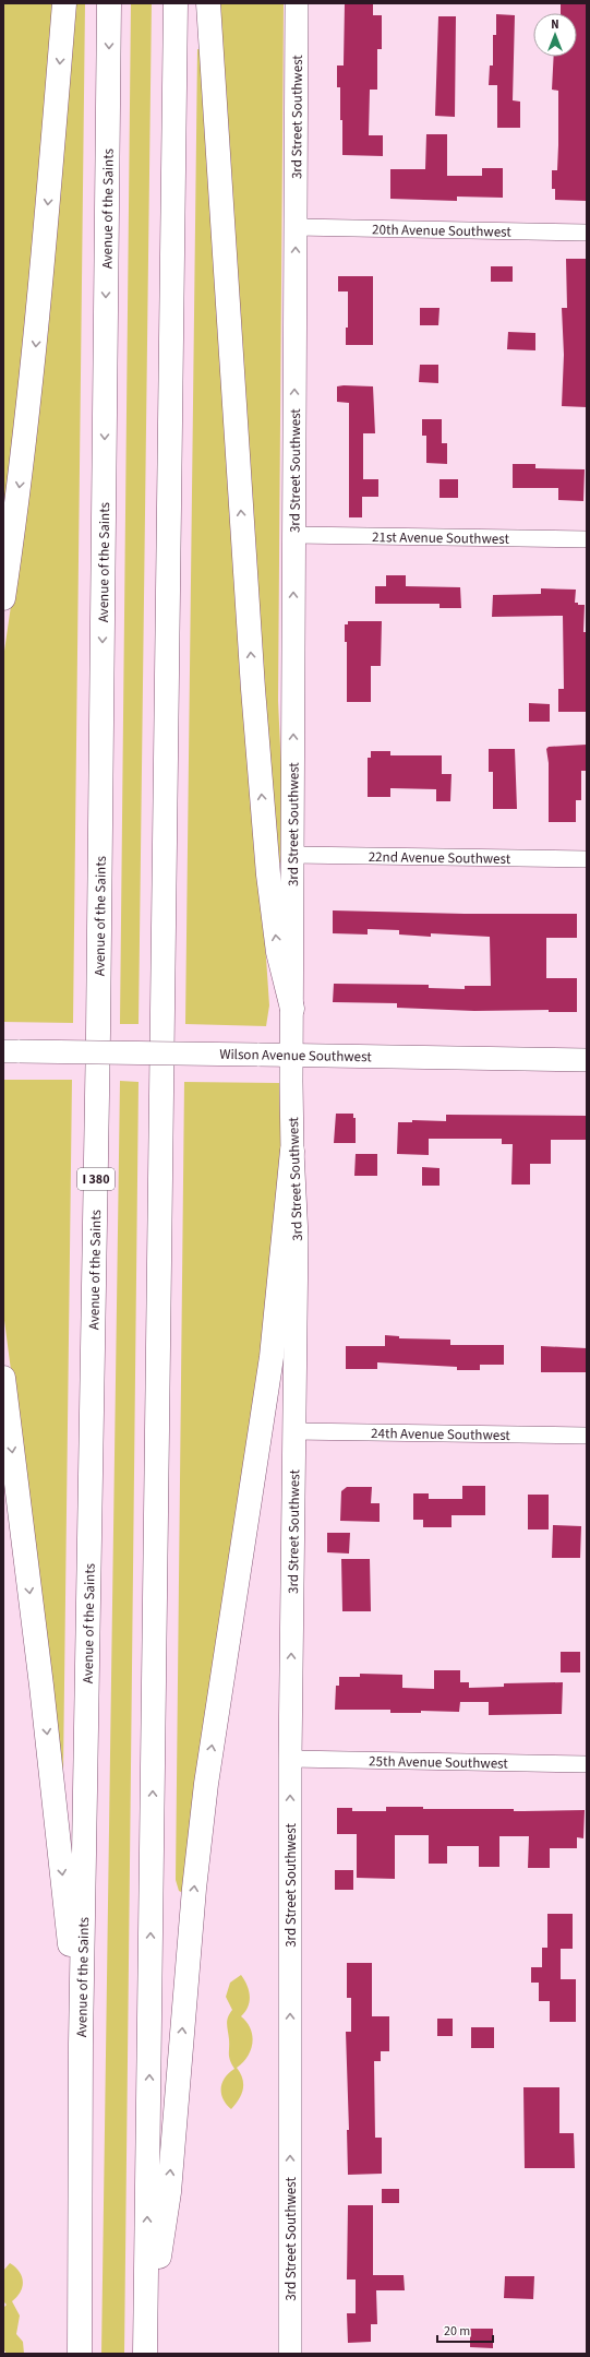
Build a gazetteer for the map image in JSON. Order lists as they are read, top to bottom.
{
  "streets": {
    "highway": ["Avenue of the Saints", "I 380"],
    "street": [
      "3rd Street Southwest",
      "20th Avenue Southwest",
      "21st Avenue Southwest",
      "22nd Avenue Southwest",
      "Wilson Avenue Southwest",
      "24th Avenue Southwest",
      "25th Avenue Southwest"
    ]
  },
  "crossings": [
    ["3rd Street Southwest", "20th Avenue Southwest"],
    ["3rd Street Southwest", "21st Avenue Southwest"],
    ["3rd Street Southwest", "22nd Avenue Southwest"],
    ["3rd Street Southwest", "Wilson Avenue Southwest"],
    ["3rd Street Southwest", "24th Avenue Southwest"],
    ["3rd Street Southwest", "25th Avenue Southwest"]
  ],
  "one_way": ["3rd Street Southwest"],
  "scale_bar": "20 m",
  "north": "top"
}
